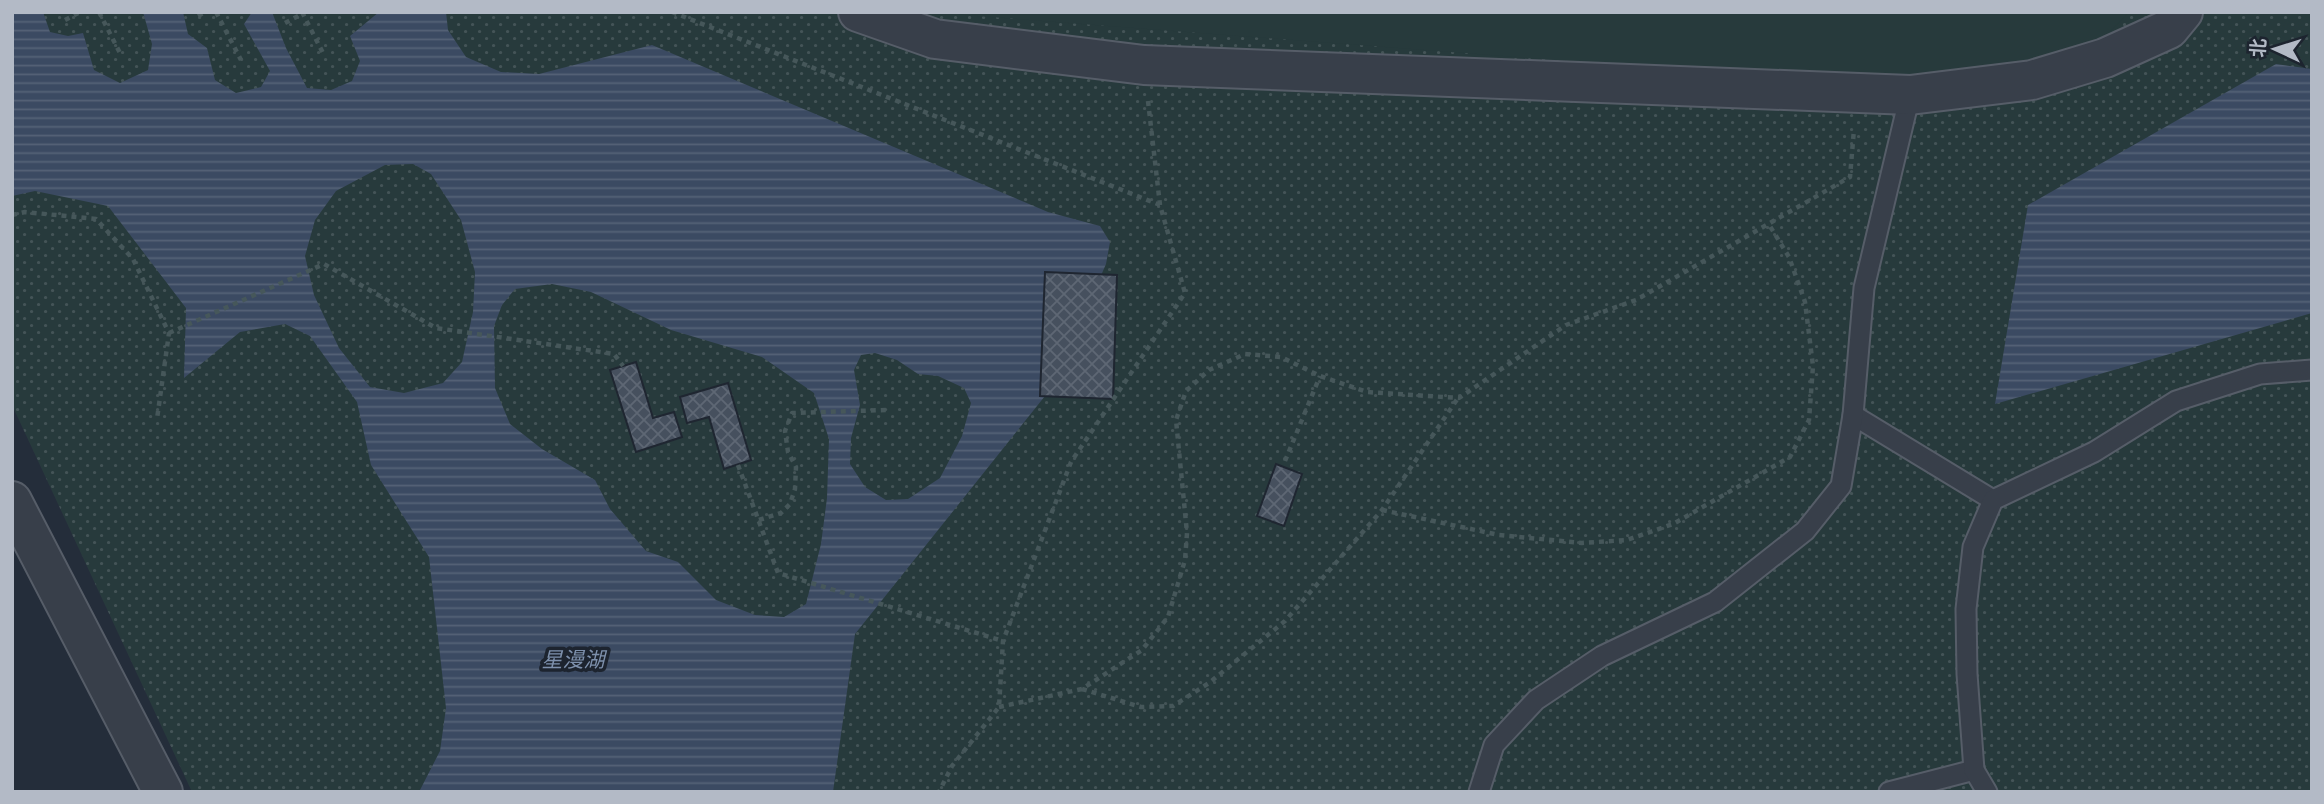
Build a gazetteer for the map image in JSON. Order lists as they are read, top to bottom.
{
  "water": ["星漫湖"],
  "north": "left"
}
